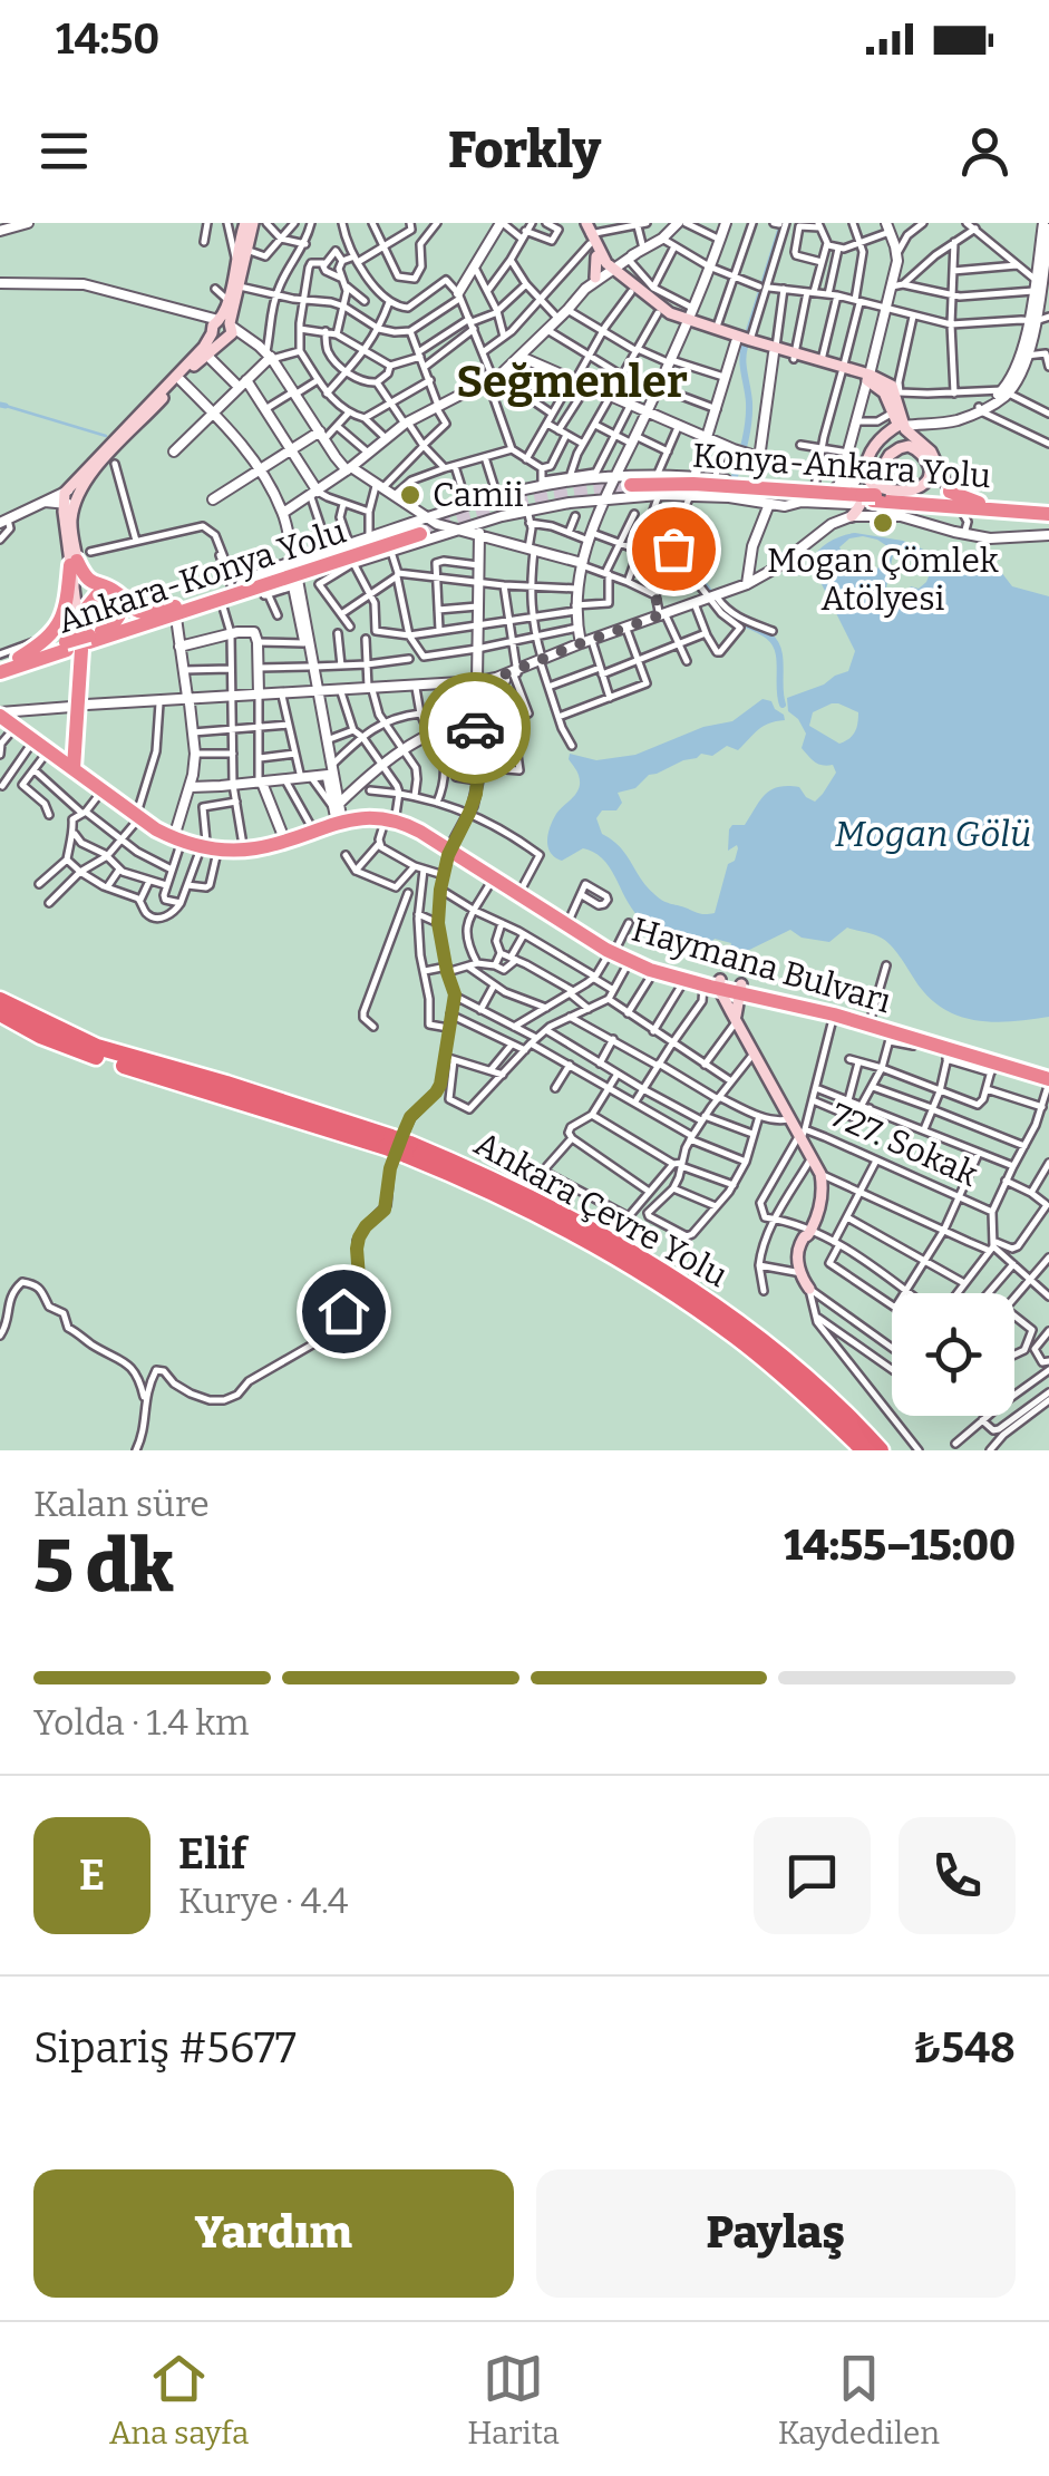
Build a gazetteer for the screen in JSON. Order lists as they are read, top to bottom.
{
  "streets": {
    "highway": [
      "Konya-Ankara Yolu",
      "Ankara-Konya Yolu",
      "Haymana Bulvarı",
      "Ankara Çevre Yolu"
    ],
    "street": ["727. Sokak"]
  },
  "districts": ["Seğmenler"],
  "water": ["Mogan Gölü"],
  "places": ["Camii", "Mogan Çömlek Atölyesi"],
  "page": {
    "status": "14:50",
    "header": "Forkly",
    "heading": ["5 dk", "Kalan süre", "14:55–15:00"],
    "panel": [
      "Elif",
      "Kurye · 4.4",
      "Sipariş #5677",
      "₺548"
    ],
    "bar": "Yolda · 1.4 km",
    "round": "E",
    "buttons": ["Yardım", "Paylaş"],
    "tabs": ["Ana sayfa", "Harita", "Kaydedilen"]
  }
}
